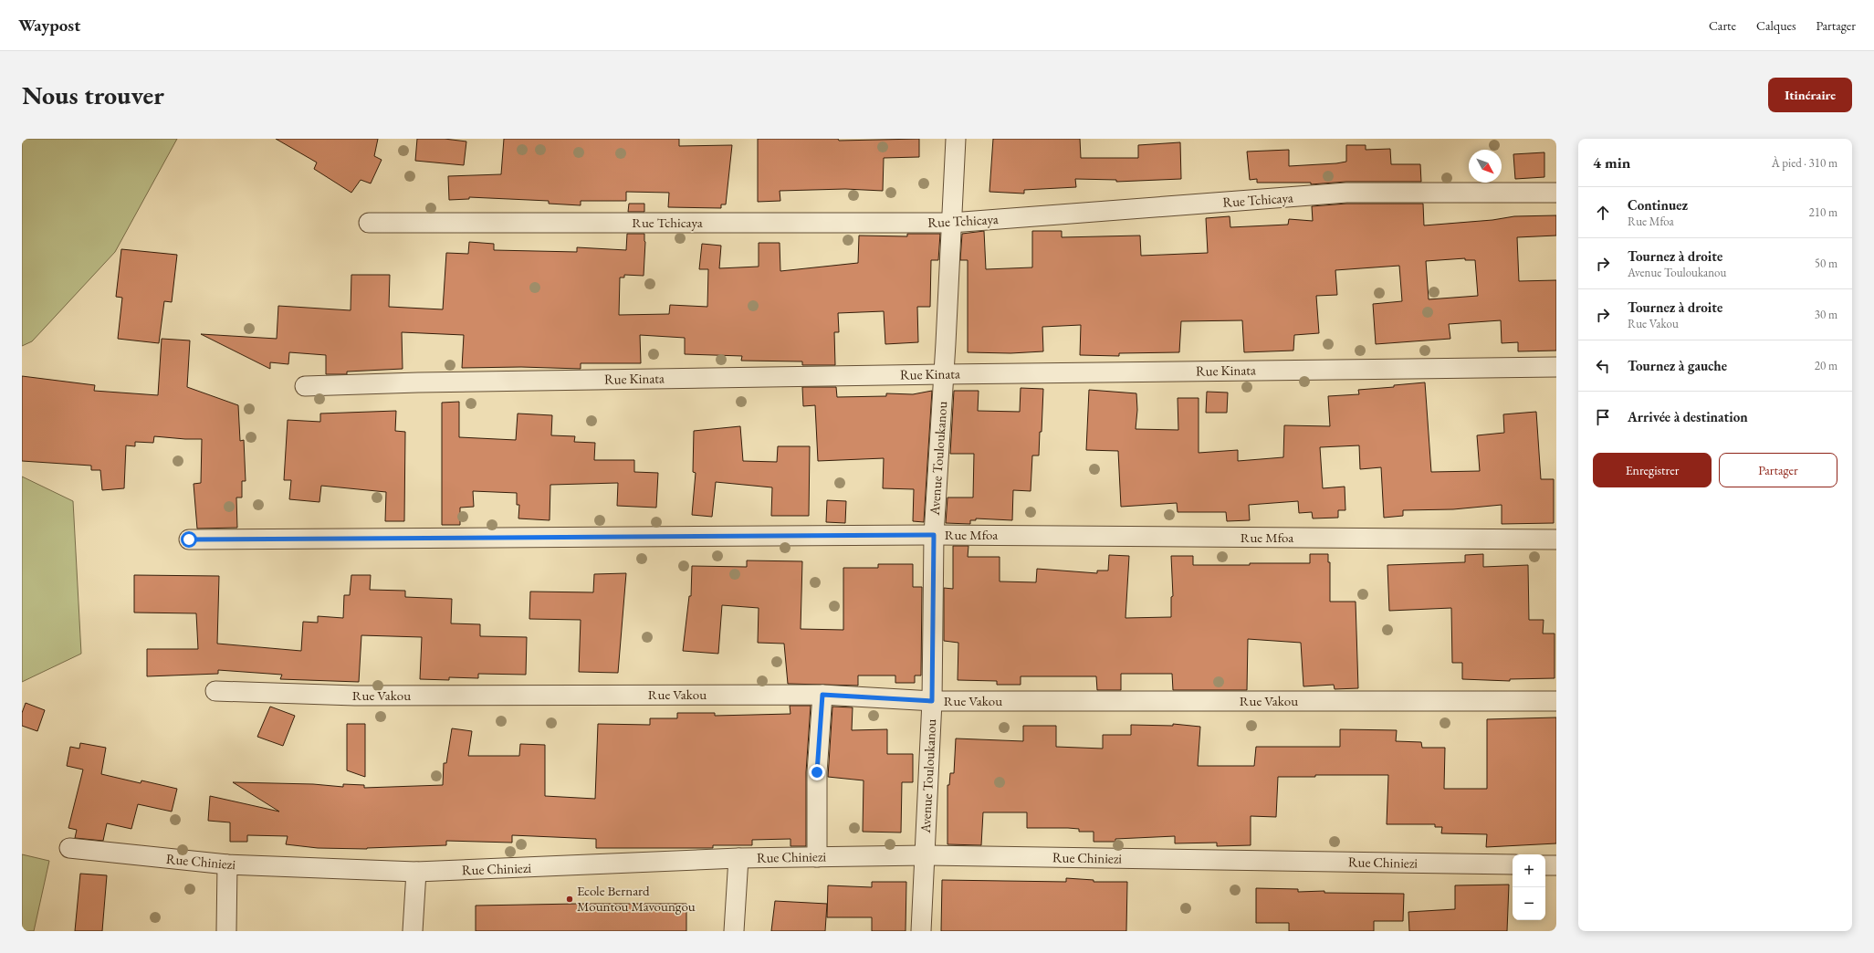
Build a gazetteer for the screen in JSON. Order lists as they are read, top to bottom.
{
  "streets": {
    "street": [
      "Rue Tchicaya",
      "Rue Kinata",
      "Avenue Touloukanou",
      "Rue Mfoa",
      "Rue Vakou",
      "Rue Chiniezi"
    ]
  },
  "crossings": [
    ["Rue Tchicaya", "Avenue Touloukanou"],
    ["Rue Kinata", "Avenue Touloukanou"],
    ["Avenue Touloukanou", "Rue Mfoa"],
    ["Avenue Touloukanou", "Rue Vakou"],
    ["Avenue Touloukanou", "Rue Chiniezi"]
  ],
  "places": ["Ecole Bernard Mountou Mavoungou"],
  "north": "bottom right",
  "page": {
    "header": "Waypost",
    "nav": ["Carte", "Calques", "Partager"],
    "buttons": [
      "Itinéraire",
      ["Enregistrer", "Partager"]
    ],
    "title": "Nous trouver",
    "heading": ["4 min", "À pied · 310 m"],
    "list": [
      ["Continuez", "Rue Mfoa", "210 m"],
      ["Tournez à droite", "Avenue Touloukanou", "50 m"],
      ["Tournez à droite", "Rue Vakou", "30 m"],
      ["Tournez à gauche", "20 m"],
      "Arrivée à destination"
    ],
    "map_buttons": ["+", "−"]
  }
}
